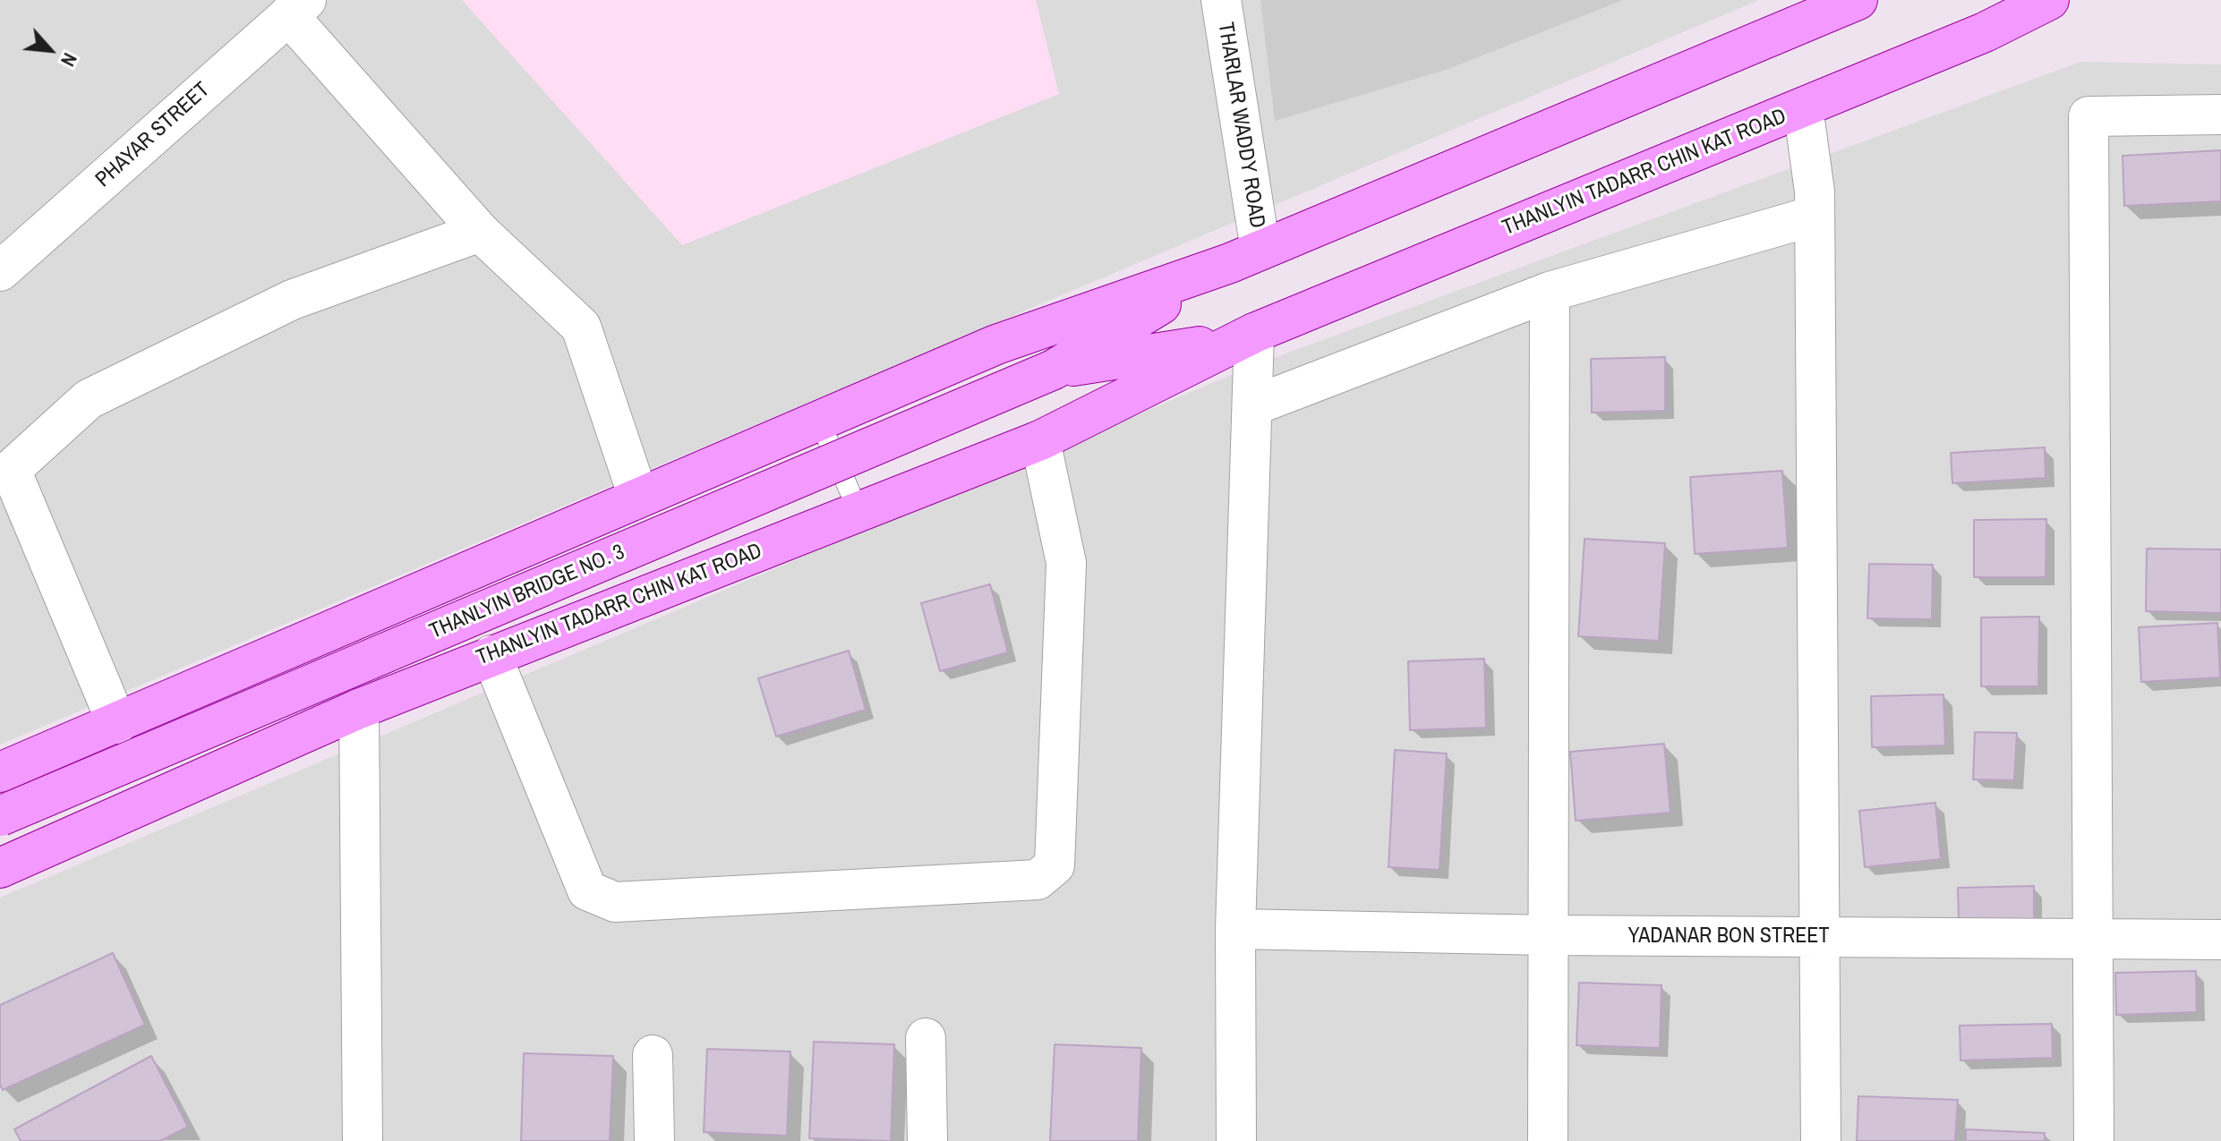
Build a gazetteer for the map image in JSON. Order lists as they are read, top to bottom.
{
  "streets": {
    "main road": ["THANLYIN TADARR CHIN KAT ROAD", "THANLYIN BRIDGE NO. 3"],
    "street": ["THARLAR WADDY ROAD", "PHAYAR STREET", "YADANAR BON STREET"]
  },
  "crossings": [
    ["THANLYIN TADARR CHIN KAT ROAD", "THANLYIN BRIDGE NO. 3"]
  ],
  "north": "bottom right"
}
